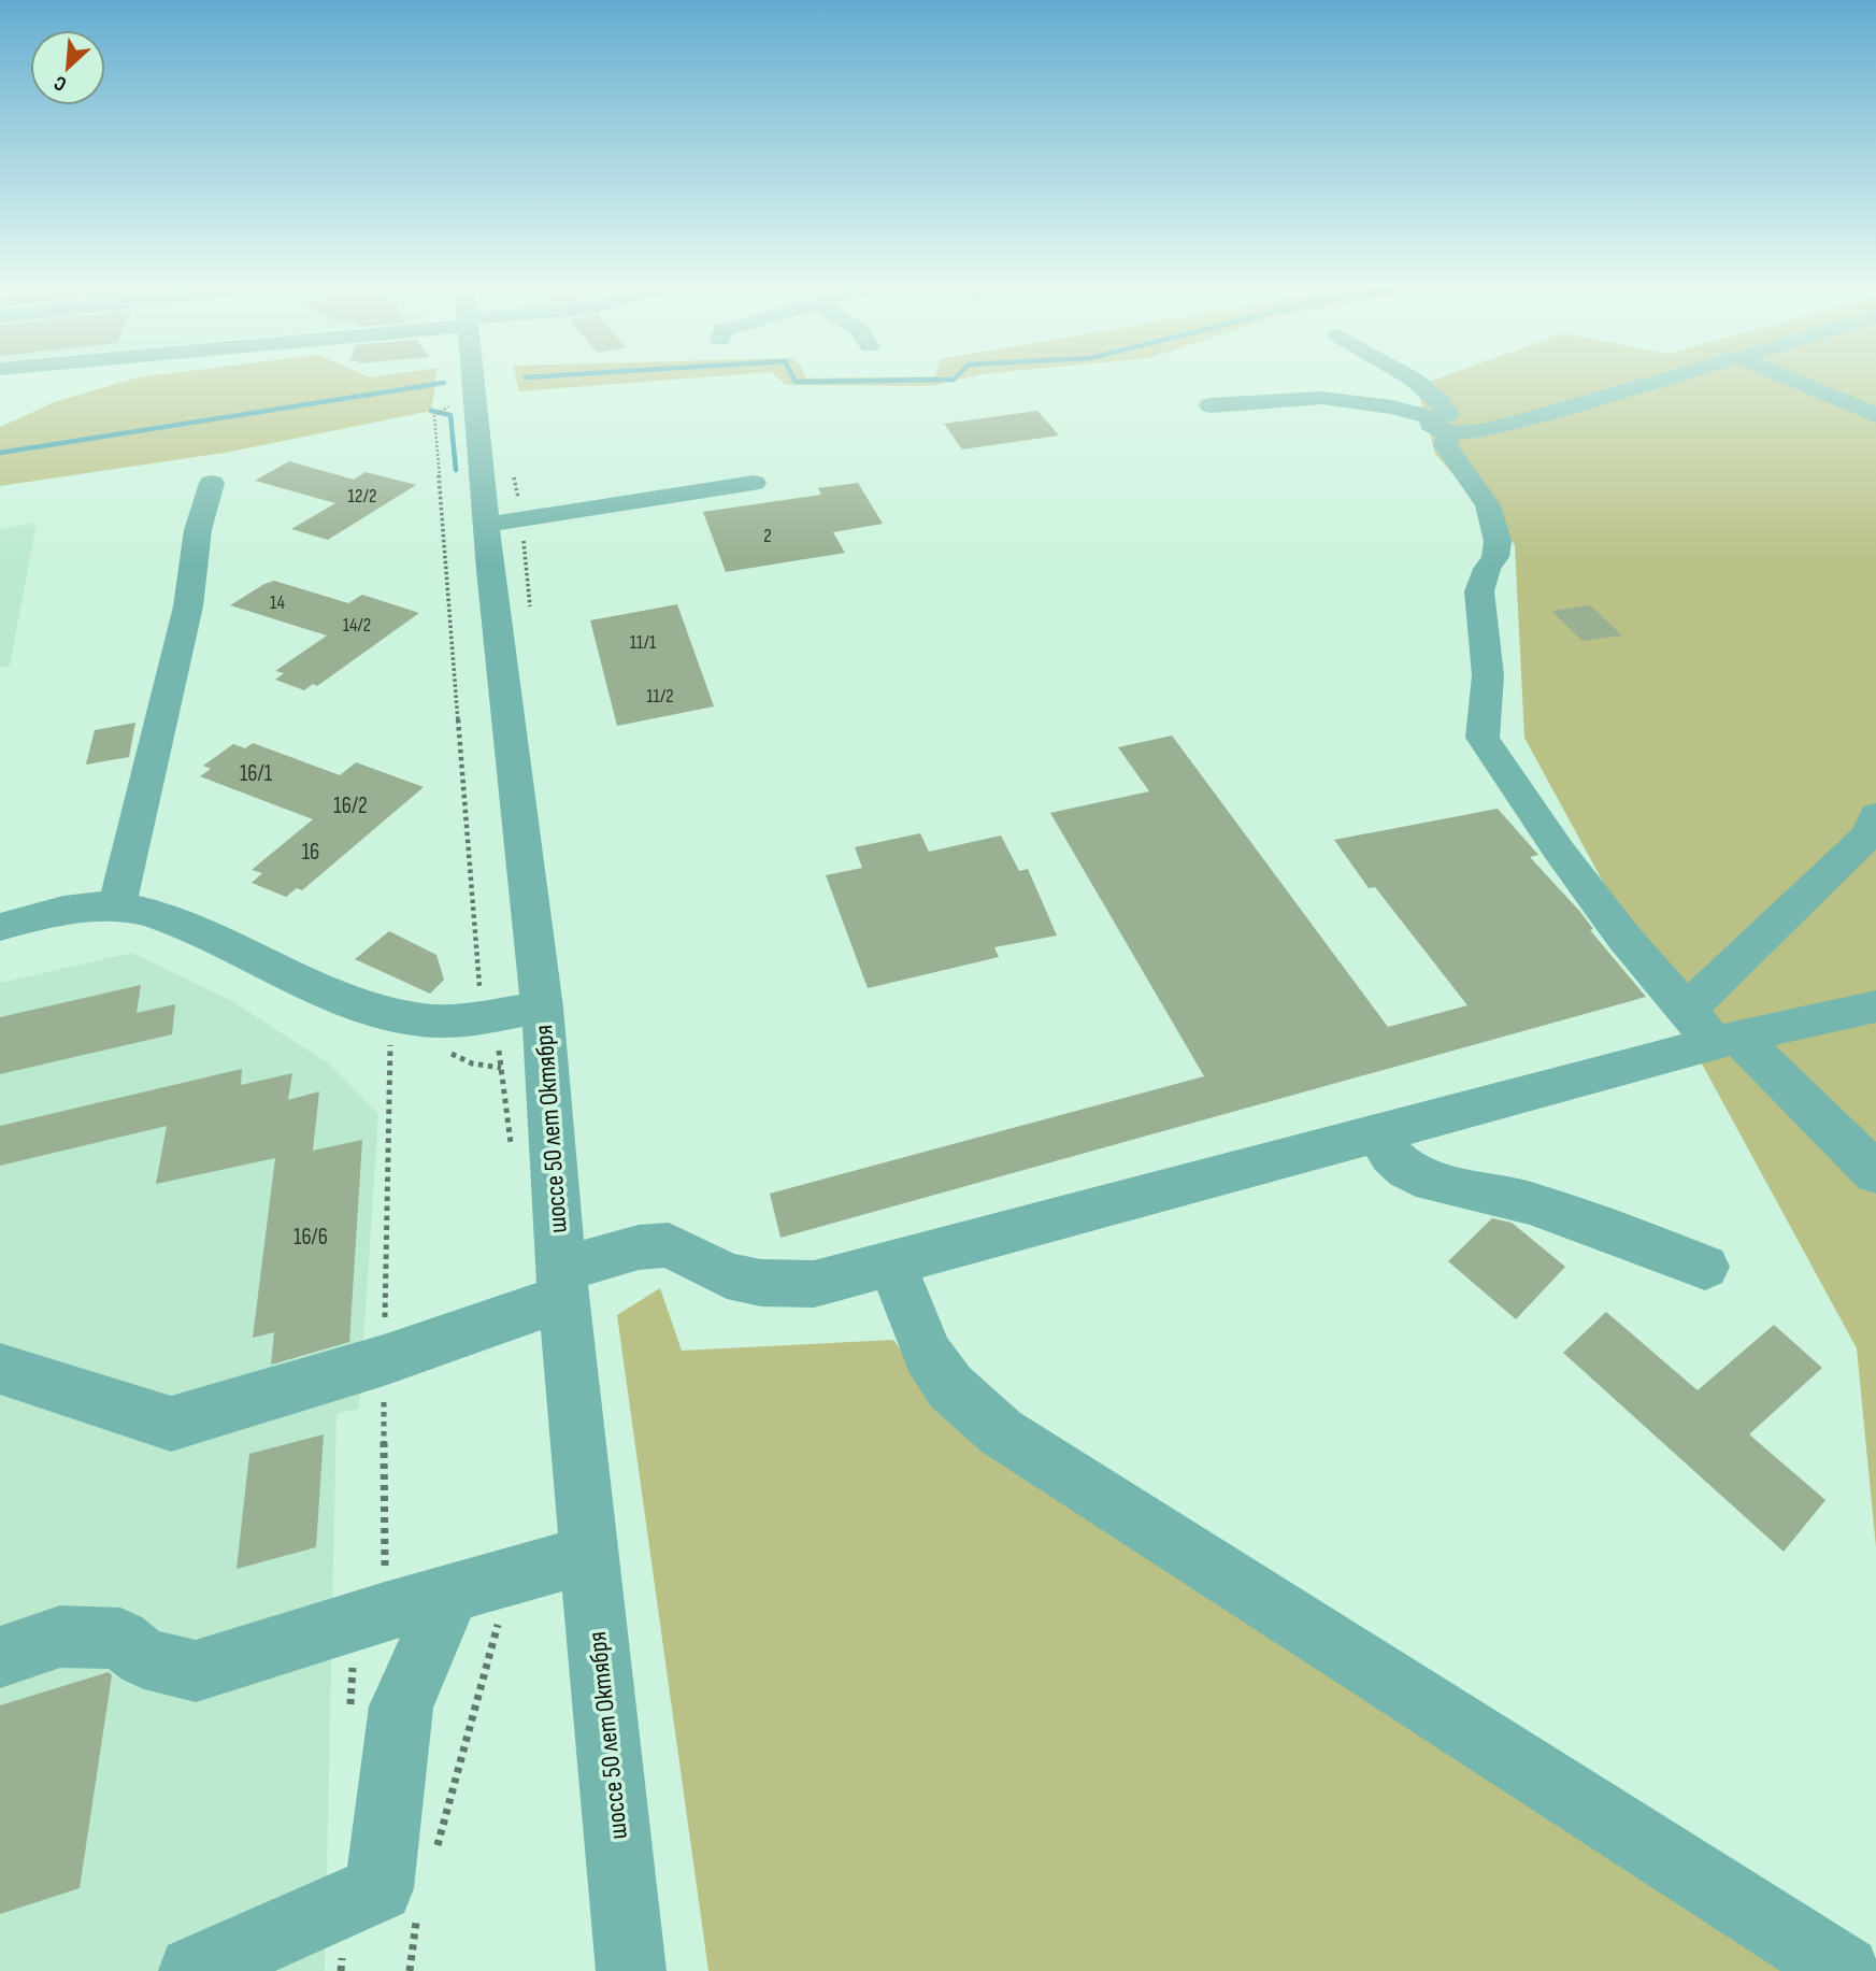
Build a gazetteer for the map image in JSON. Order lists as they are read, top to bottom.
{
  "streets": {
    "street": ["шоссе 50 лет Октября"]
  },
  "house_numbers": [
    "12/2",
    "2",
    "14",
    "14/2",
    "11/1",
    "11/2",
    "16/1",
    "16/2",
    "16",
    "16/6"
  ],
  "north": "bottom left"
}
